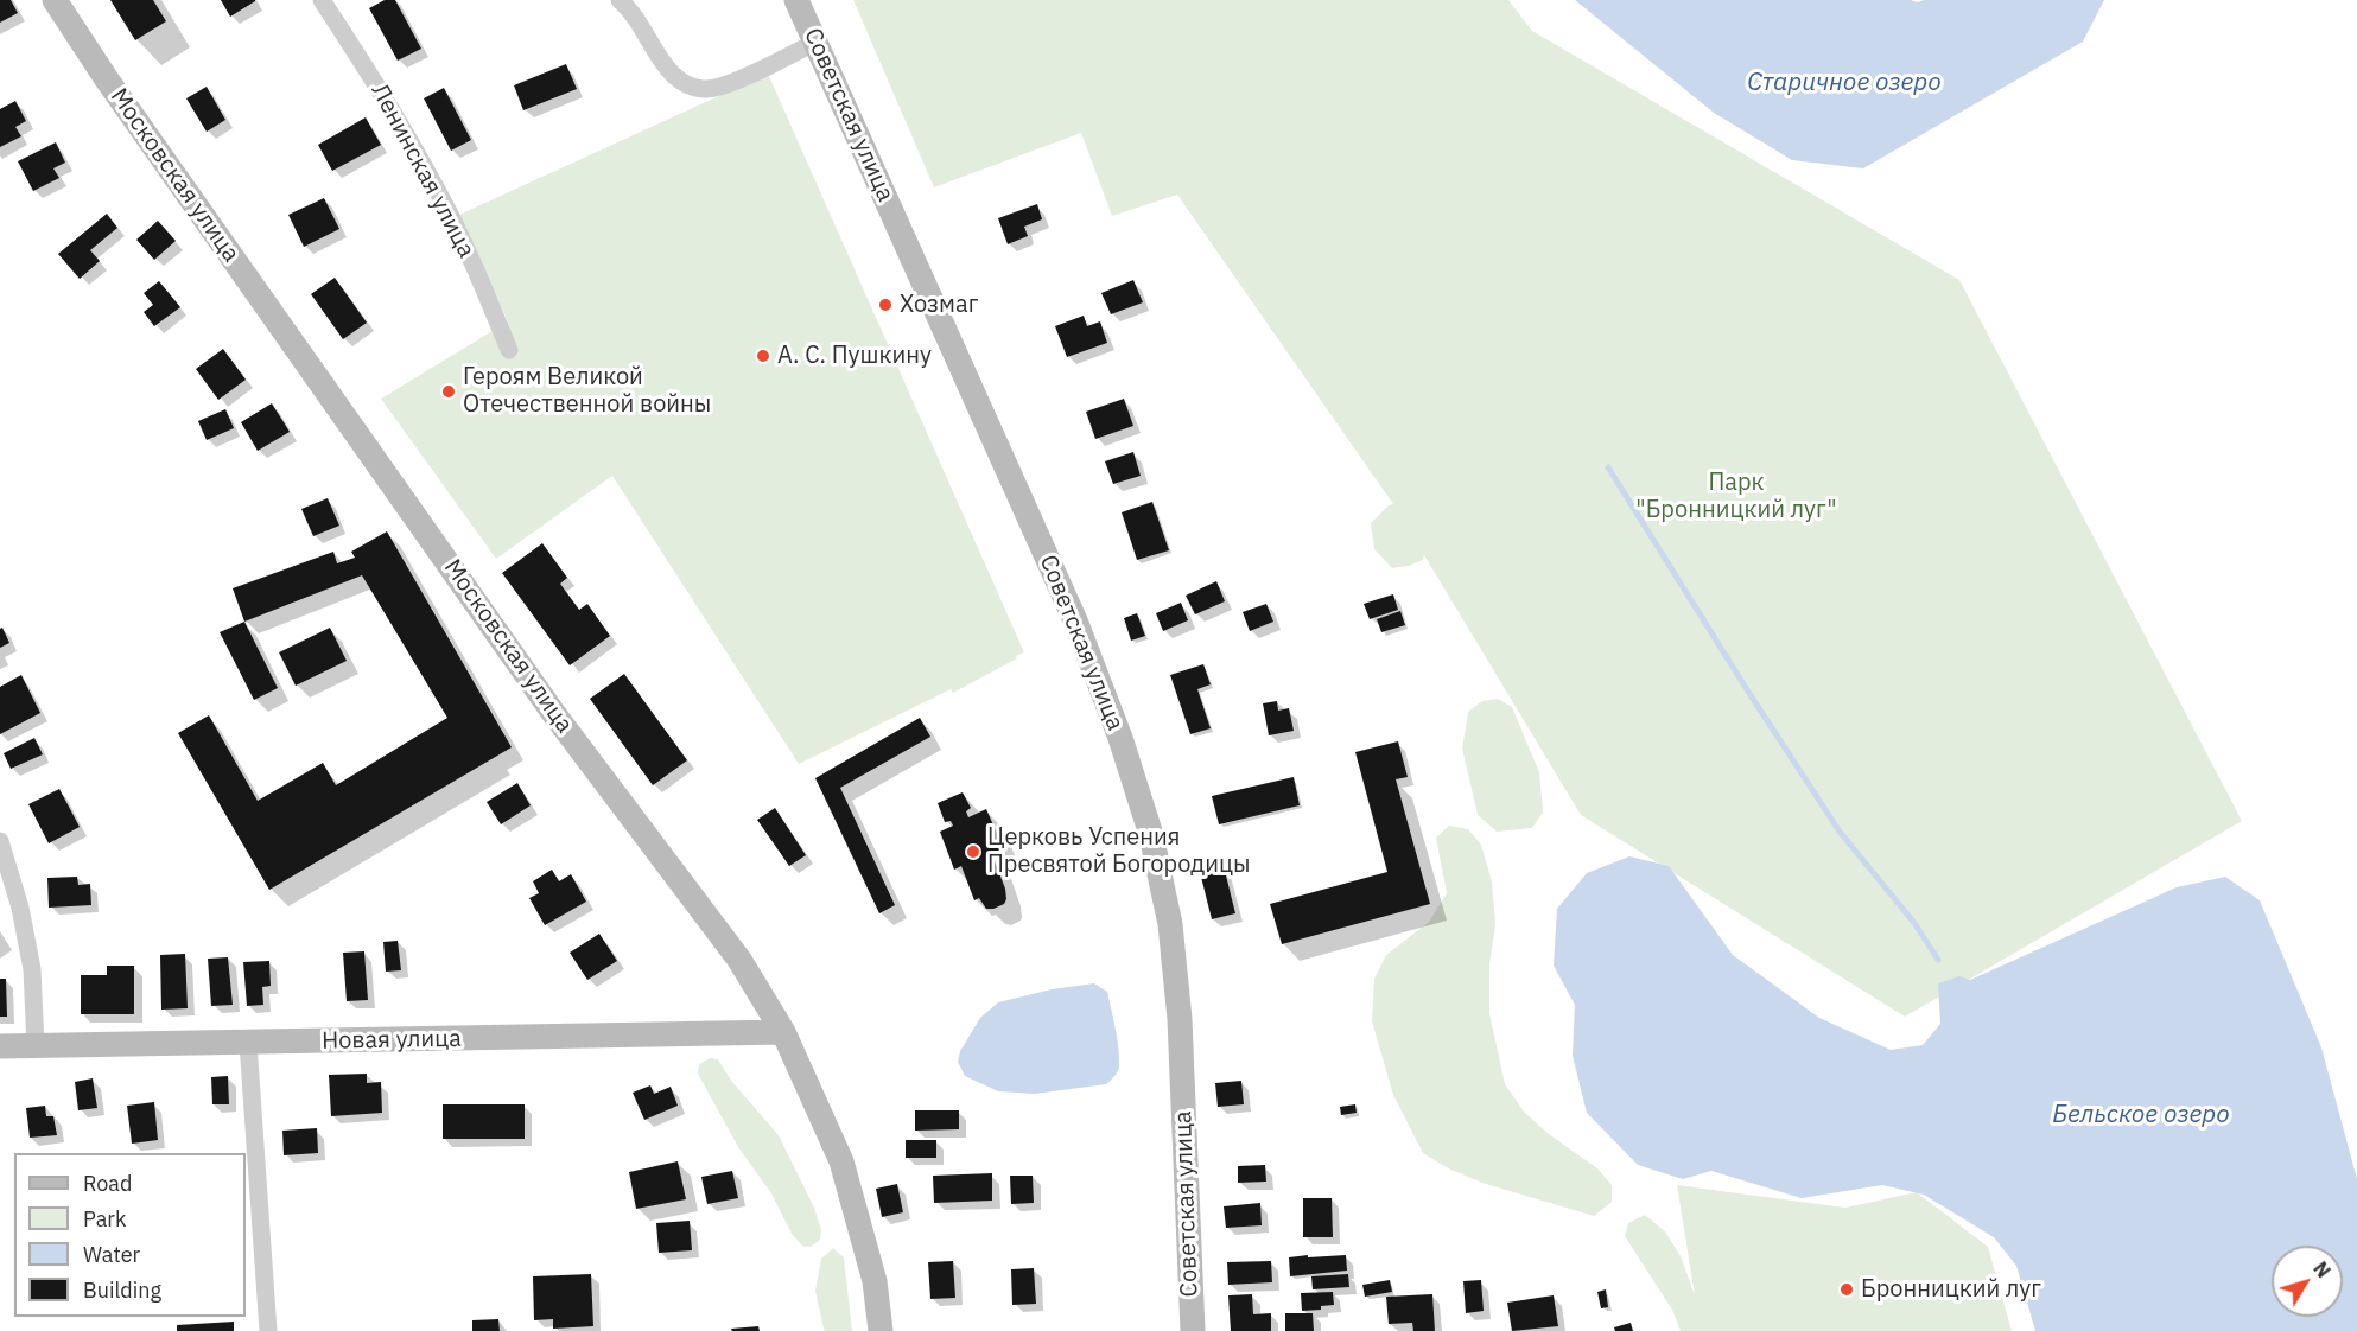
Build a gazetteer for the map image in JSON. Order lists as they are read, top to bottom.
{
  "streets": {
    "street": [
      "Советская улица",
      "Ленинская улица",
      "Московская улица",
      "Новая улица"
    ]
  },
  "crossings": [
    ["Московская улица", "Новая улица"]
  ],
  "water": ["Старичное озеро", "Бельское озеро"],
  "parks": ["Парк \"Бронницкий луг\""],
  "places": [
    "Хозмаг",
    "А. С. Пушкину",
    "Героям Великой Отечественной войны",
    "Церковь Успения Пресвятой Богородицы",
    "Бронницкий луг"
  ],
  "legend": [
    "Road",
    "Park",
    "Water",
    "Building"
  ],
  "north": "top right"
}
